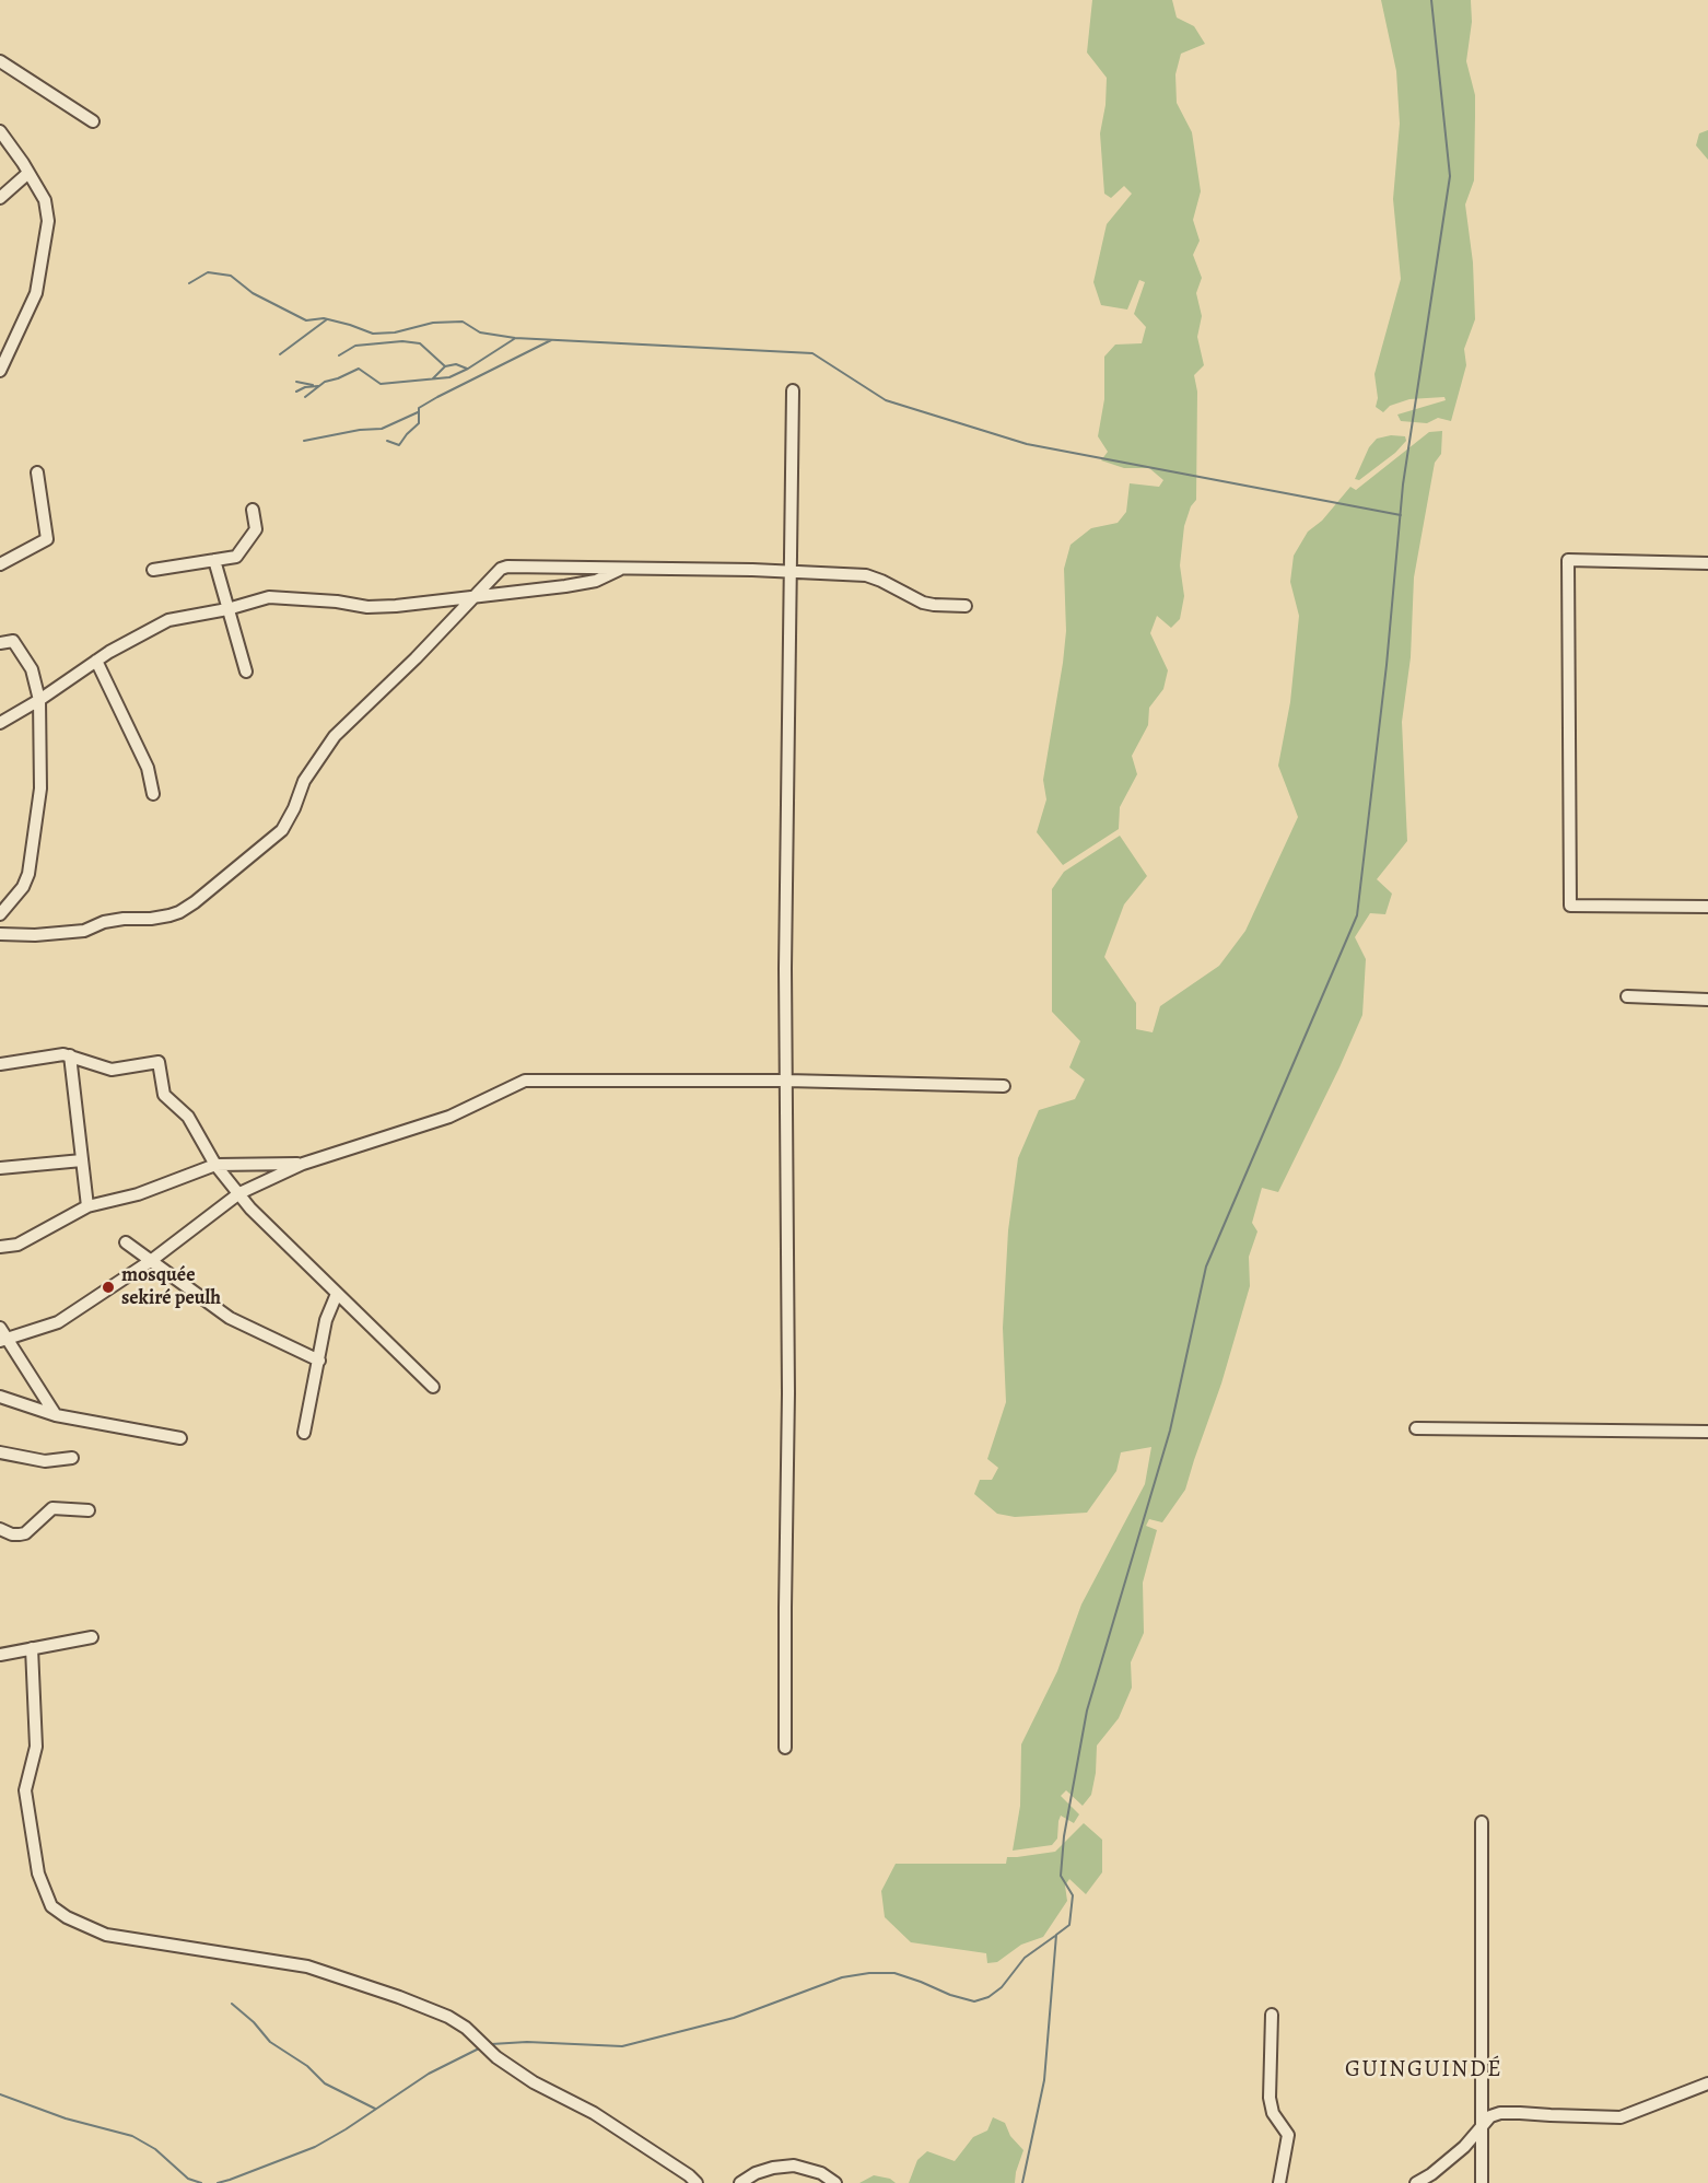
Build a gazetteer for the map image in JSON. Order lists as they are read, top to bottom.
{
  "districts": ["GUINGUINDÉ"],
  "places": ["mosquée sekiré peulh"]
}
